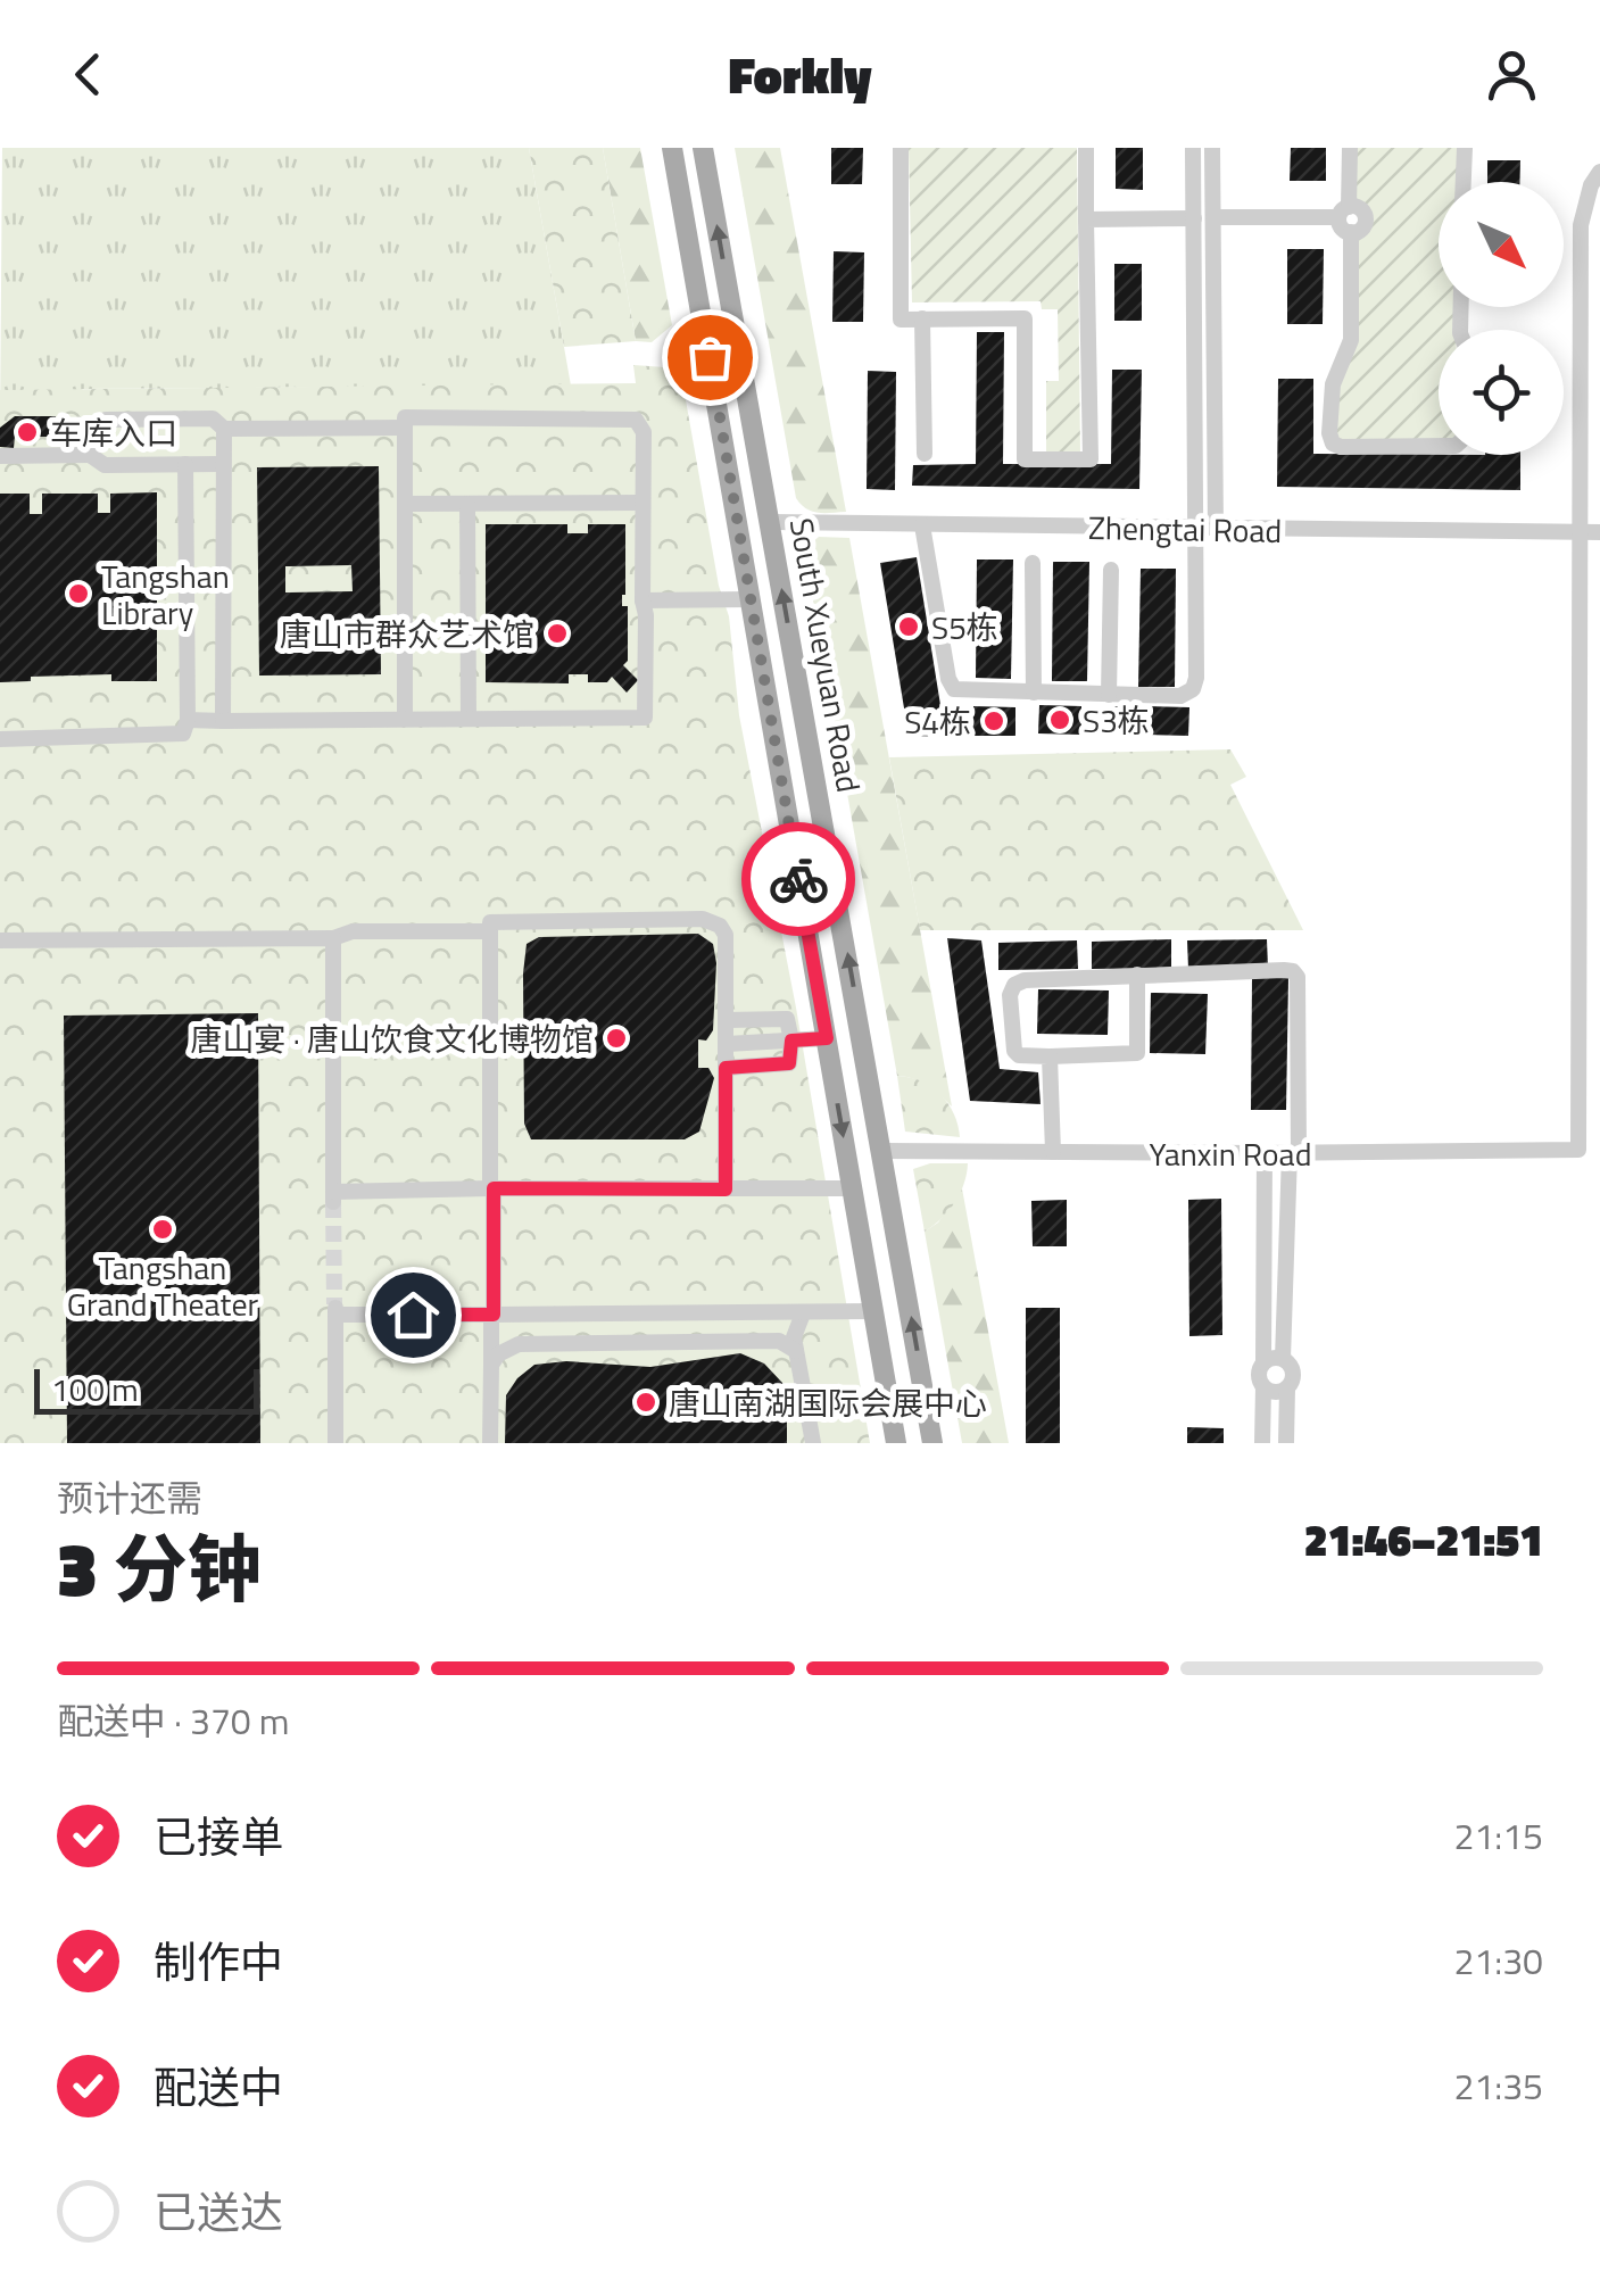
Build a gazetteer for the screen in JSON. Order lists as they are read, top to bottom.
{
  "streets": {
    "main road": ["South Xueyuan Road"],
    "street": ["Zhengtai Road", "Yanxin Road"]
  },
  "crossings": [
    ["Zhengtai Road", "South Xueyuan Road"],
    ["Zhengtai Road", "Yanxin Road"],
    ["South Xueyuan Road", "Yanxin Road"]
  ],
  "places": [
    "车库入口",
    "Tangshan Library",
    "S5栋",
    "唐山市群众艺术馆",
    "S3栋",
    "S4栋",
    "唐山宴 · 唐山饮食文化博物馆",
    "Tangshan Grand Theater",
    "唐山南湖国际会展中心"
  ],
  "scale_bar": "100 m",
  "north": "bottom right",
  "page": {
    "header": "Forkly",
    "scale": "100 m",
    "heading": ["3 分钟", "预计还需", "21:46–21:51"],
    "bar": "配送中 · 370 m",
    "list": [
      ["已接单", "21:15"],
      ["制作中", "21:30"],
      ["配送中", "21:35"],
      "已送达"
    ]
  }
}
